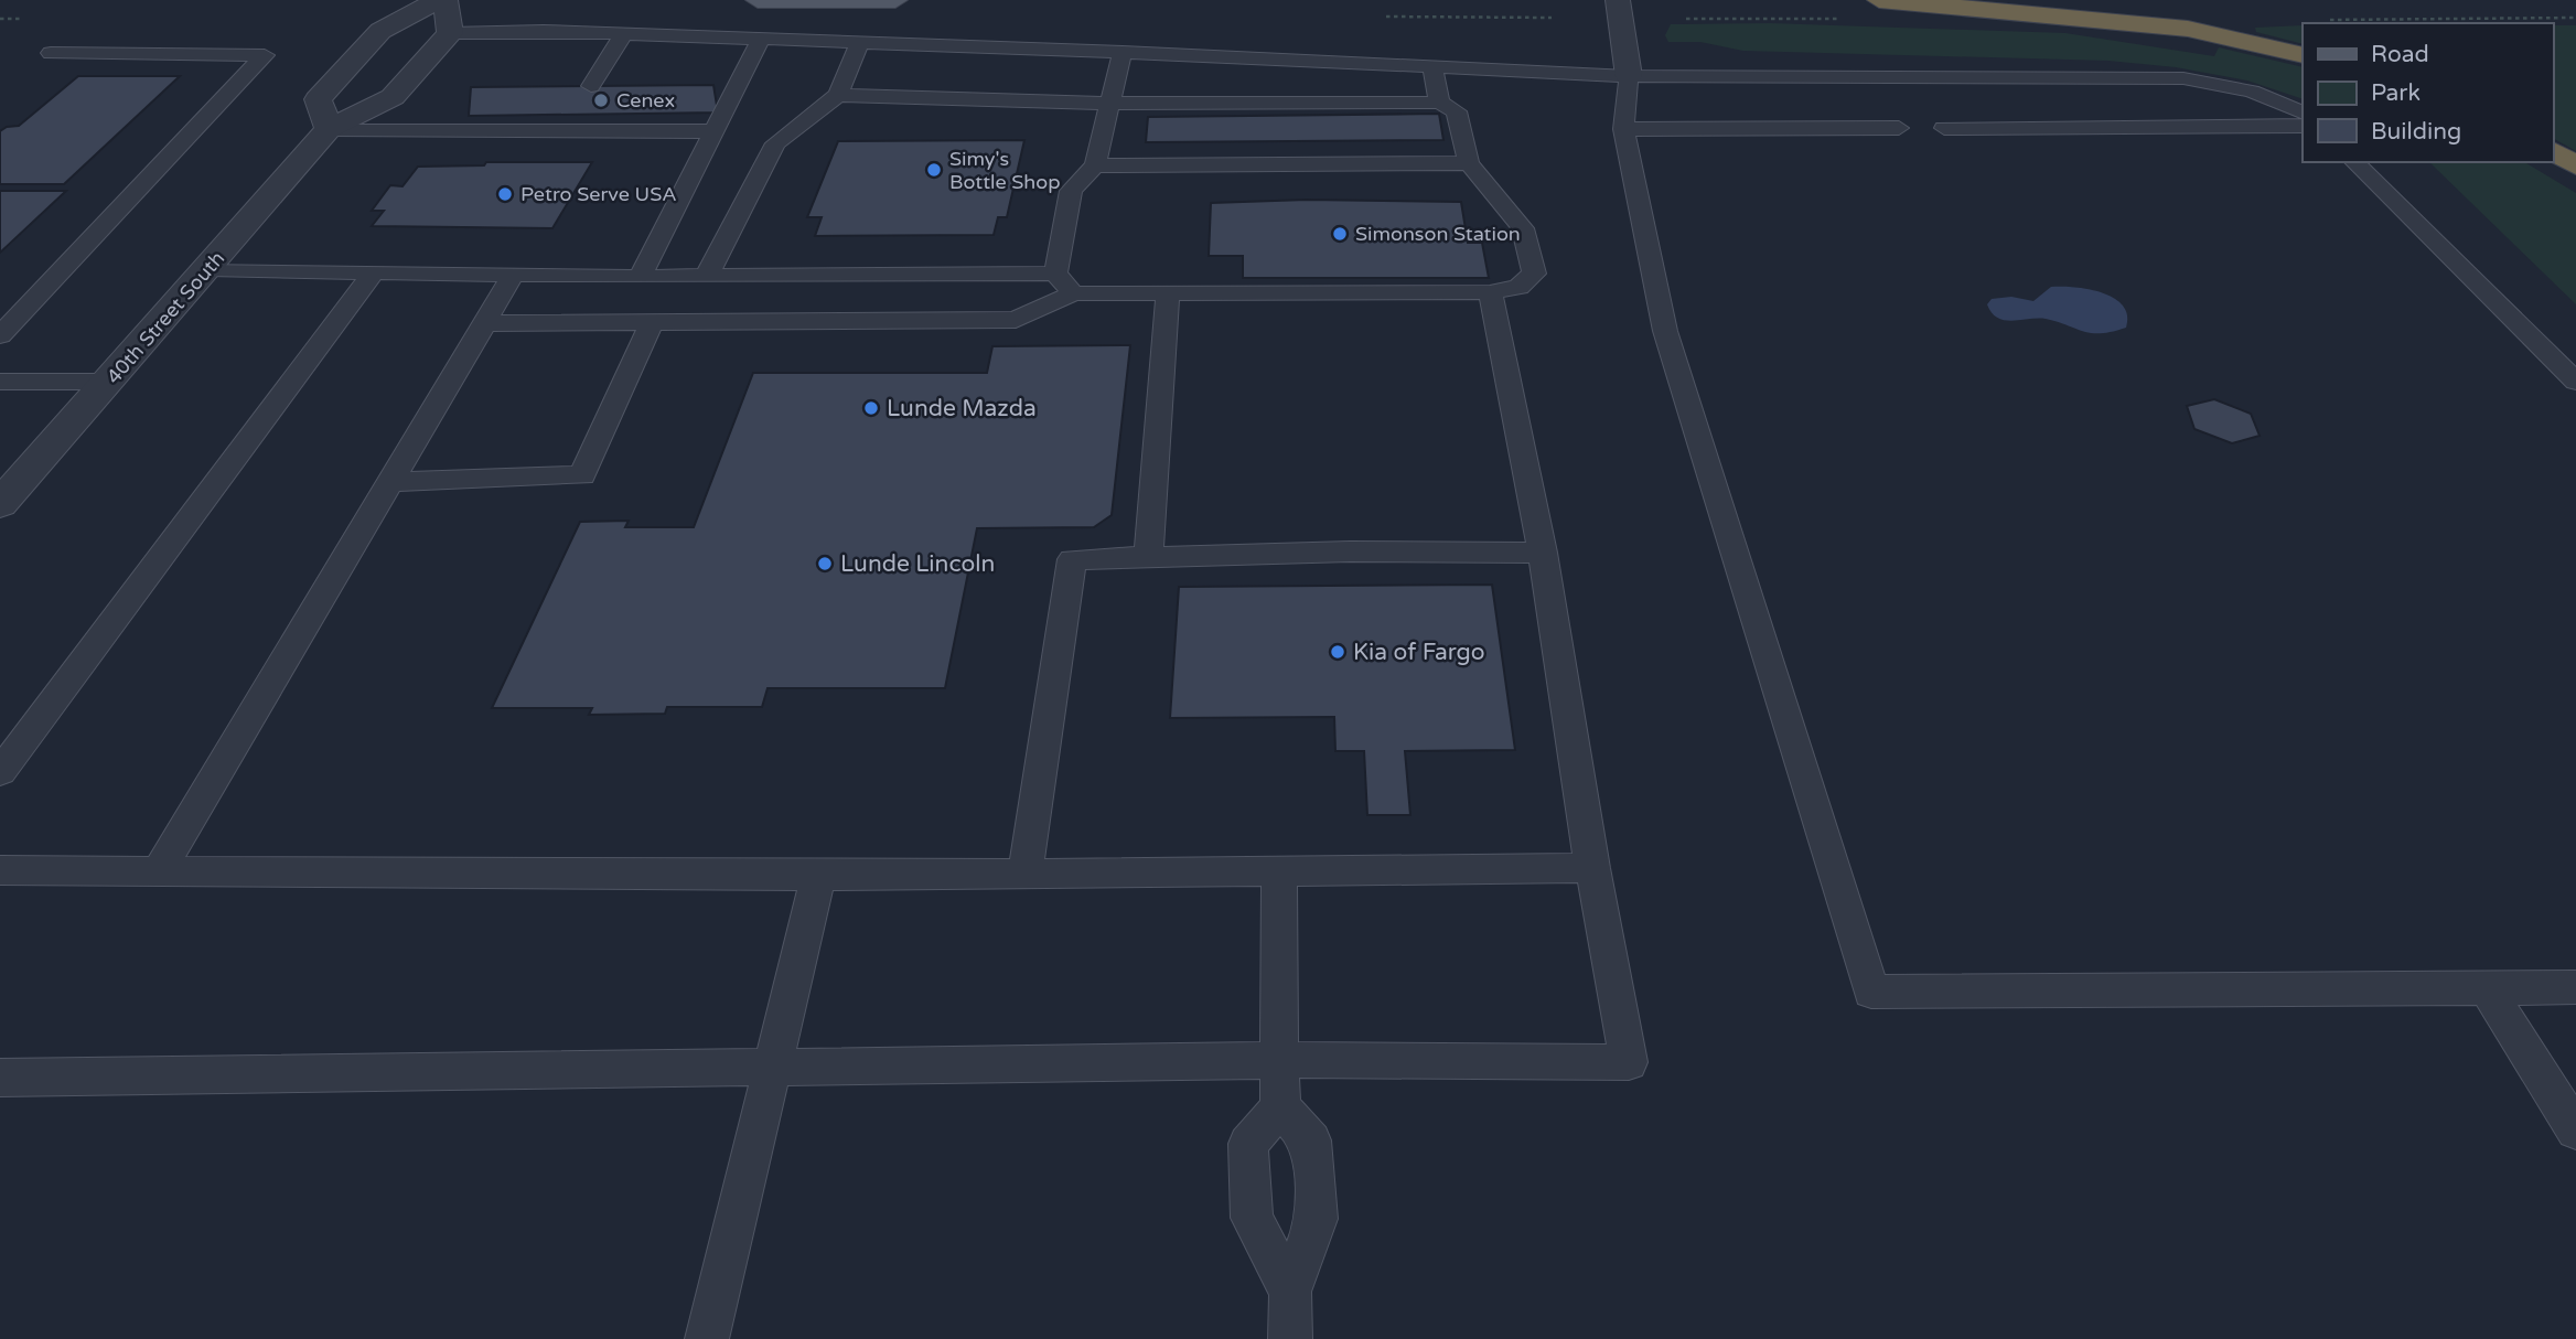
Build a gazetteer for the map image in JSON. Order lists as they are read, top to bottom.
{
  "streets": {
    "street": ["40th Street South"]
  },
  "places": [
    "Cenex",
    "Simy's Bottle Shop",
    "Petro Serve USA",
    "Simonson Station",
    "Lunde Mazda",
    "Lunde Lincoln",
    "Kia of Fargo"
  ],
  "legend": ["Road", "Park", "Building"]
}
